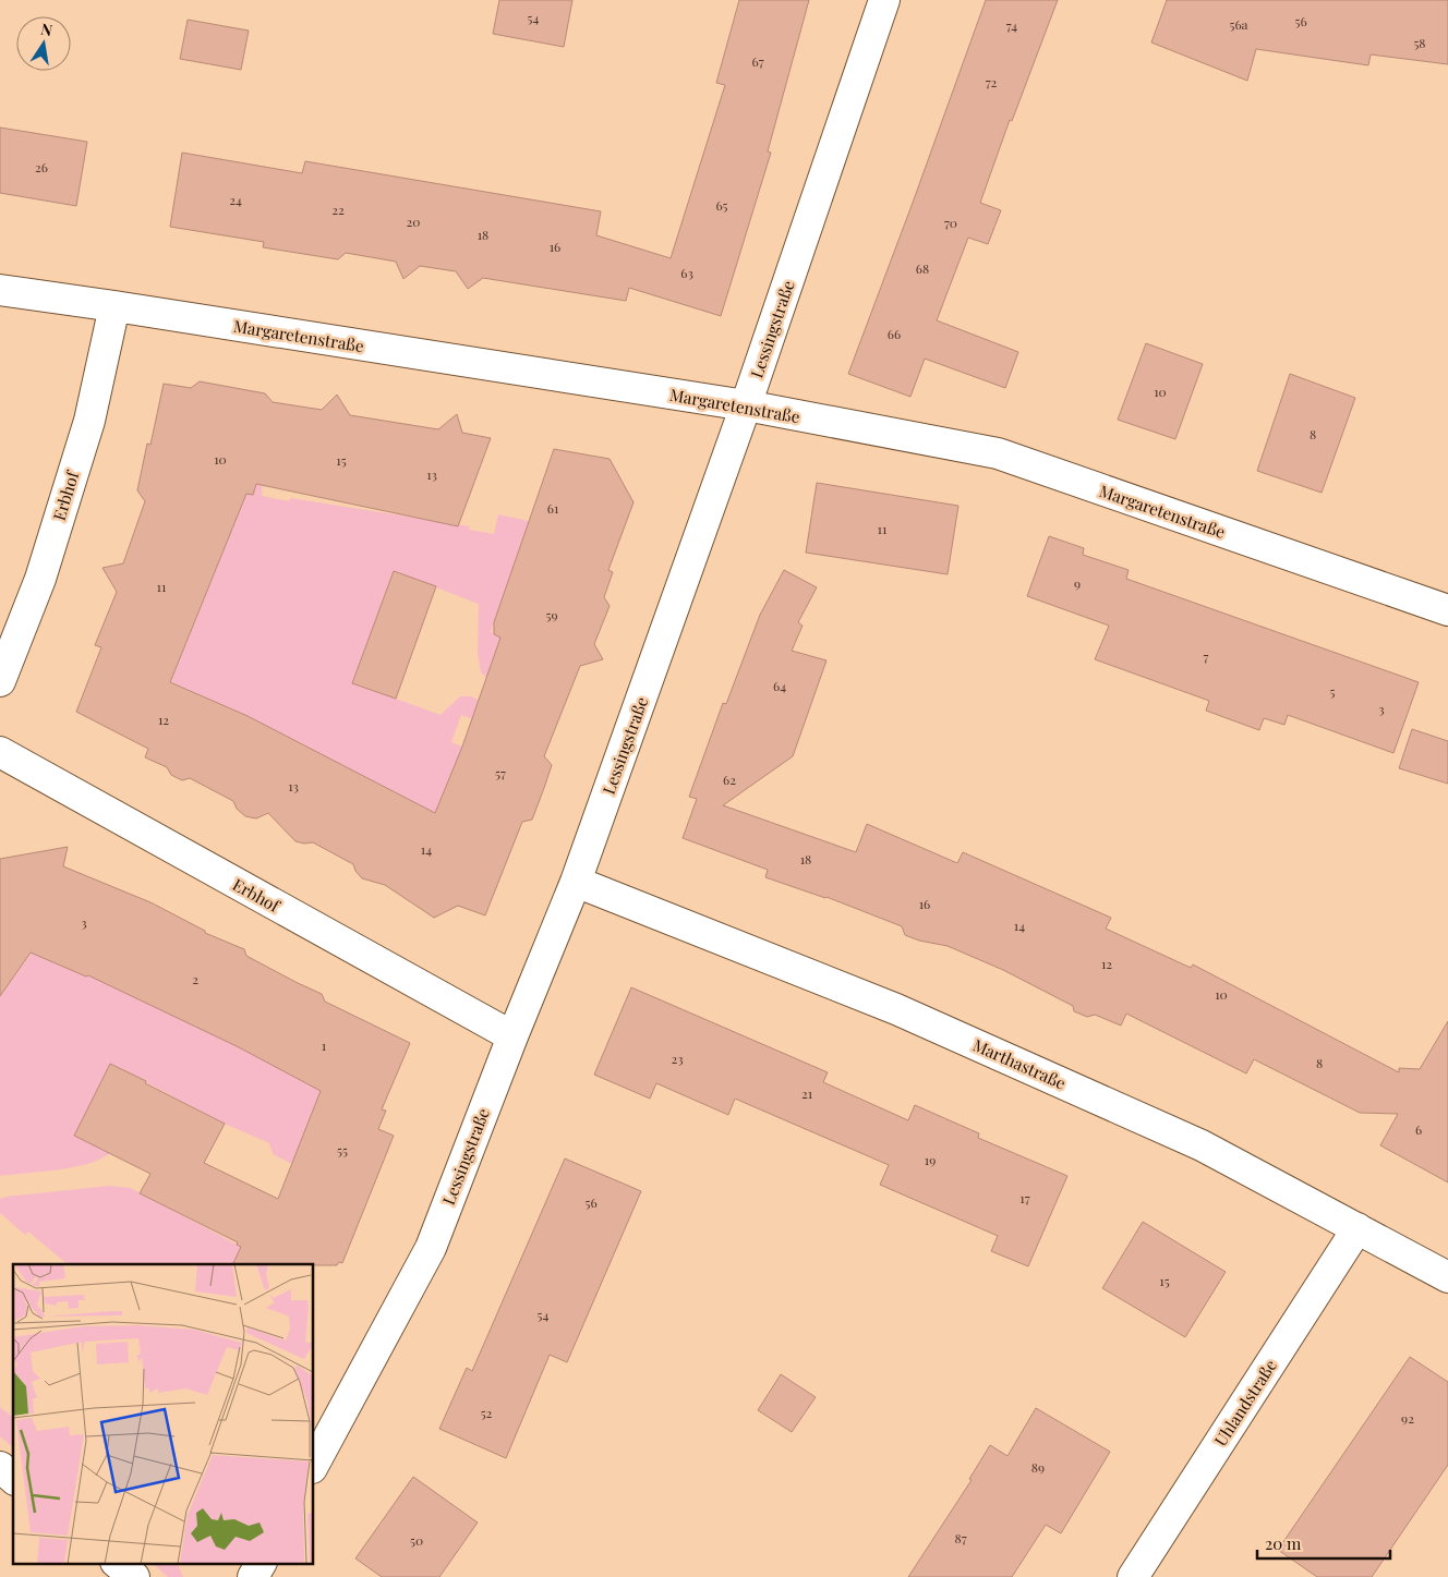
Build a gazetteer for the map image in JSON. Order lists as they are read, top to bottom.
{
  "streets": {
    "street": [
      "Lessingstraße",
      "Margaretenstraße",
      "Erbhof",
      "Marthastraße",
      "Uhlandstraße"
    ]
  },
  "crossings": [
    ["Lessingstraße", "Margaretenstraße"],
    ["Lessingstraße", "Erbhof"],
    ["Lessingstraße", "Marthastraße"],
    ["Margaretenstraße", "Erbhof"],
    ["Marthastraße", "Uhlandstraße"]
  ],
  "house_numbers": [
    "54",
    "56",
    "56a",
    "74",
    "58",
    "67",
    "72",
    "26",
    "24",
    "65",
    "22",
    "20",
    "70",
    "18",
    "16",
    "68",
    "63",
    "66",
    "10",
    "8",
    "10",
    "15",
    "13",
    "61",
    "11",
    "9",
    "11",
    "59",
    "7",
    "64",
    "5",
    "3",
    "12",
    "57",
    "62",
    "13",
    "14",
    "18",
    "16",
    "3",
    "14",
    "12",
    "2",
    "10",
    "1",
    "23",
    "8",
    "21",
    "6",
    "55",
    "19",
    "17",
    "56",
    "15",
    "54",
    "52",
    "92",
    "89",
    "87",
    "50"
  ],
  "scale_bar": "20 m",
  "north": "top"
}
